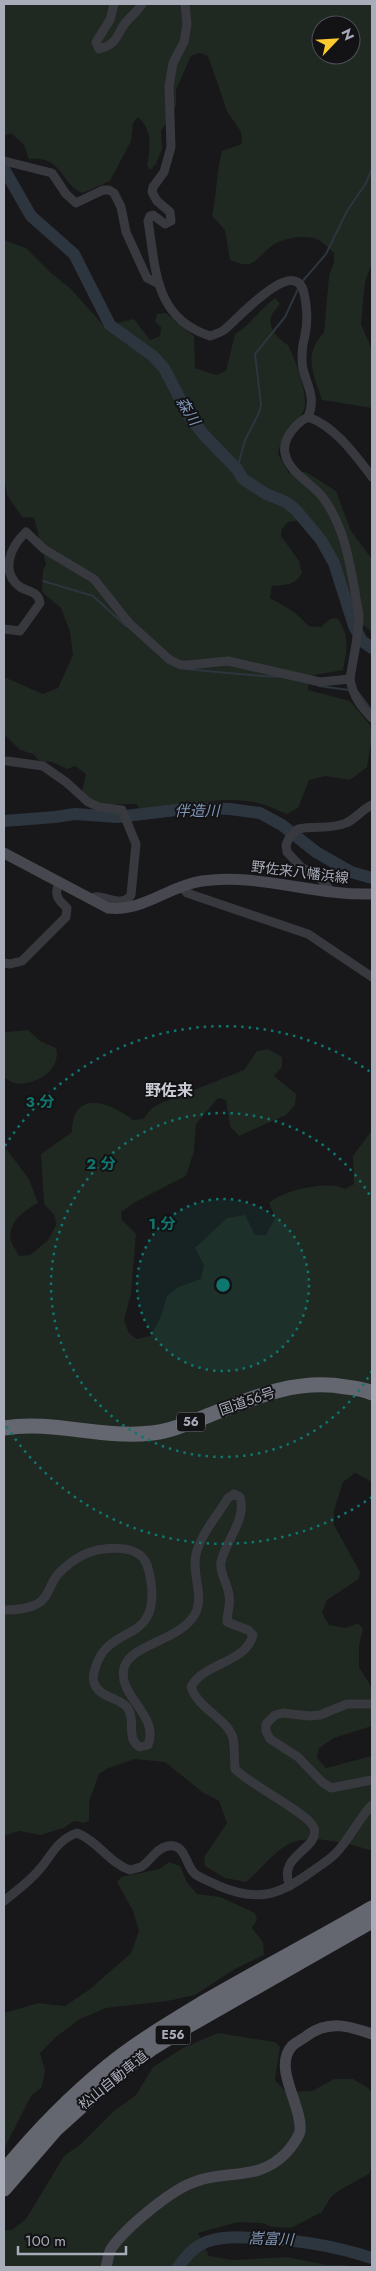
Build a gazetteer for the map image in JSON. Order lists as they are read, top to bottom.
{
  "streets": {
    "highway": [
      "国道56号",
      "56",
      "E56",
      "松山自動車道"
    ],
    "street": ["野佐来八幡浜線"]
  },
  "districts": ["野佐来"],
  "water": ["森川", "伴造川", "嵩富川"],
  "scale_bar": "100 m",
  "north": "top right",
  "rings": ["3 分", "2 分", "1 分"]
}
